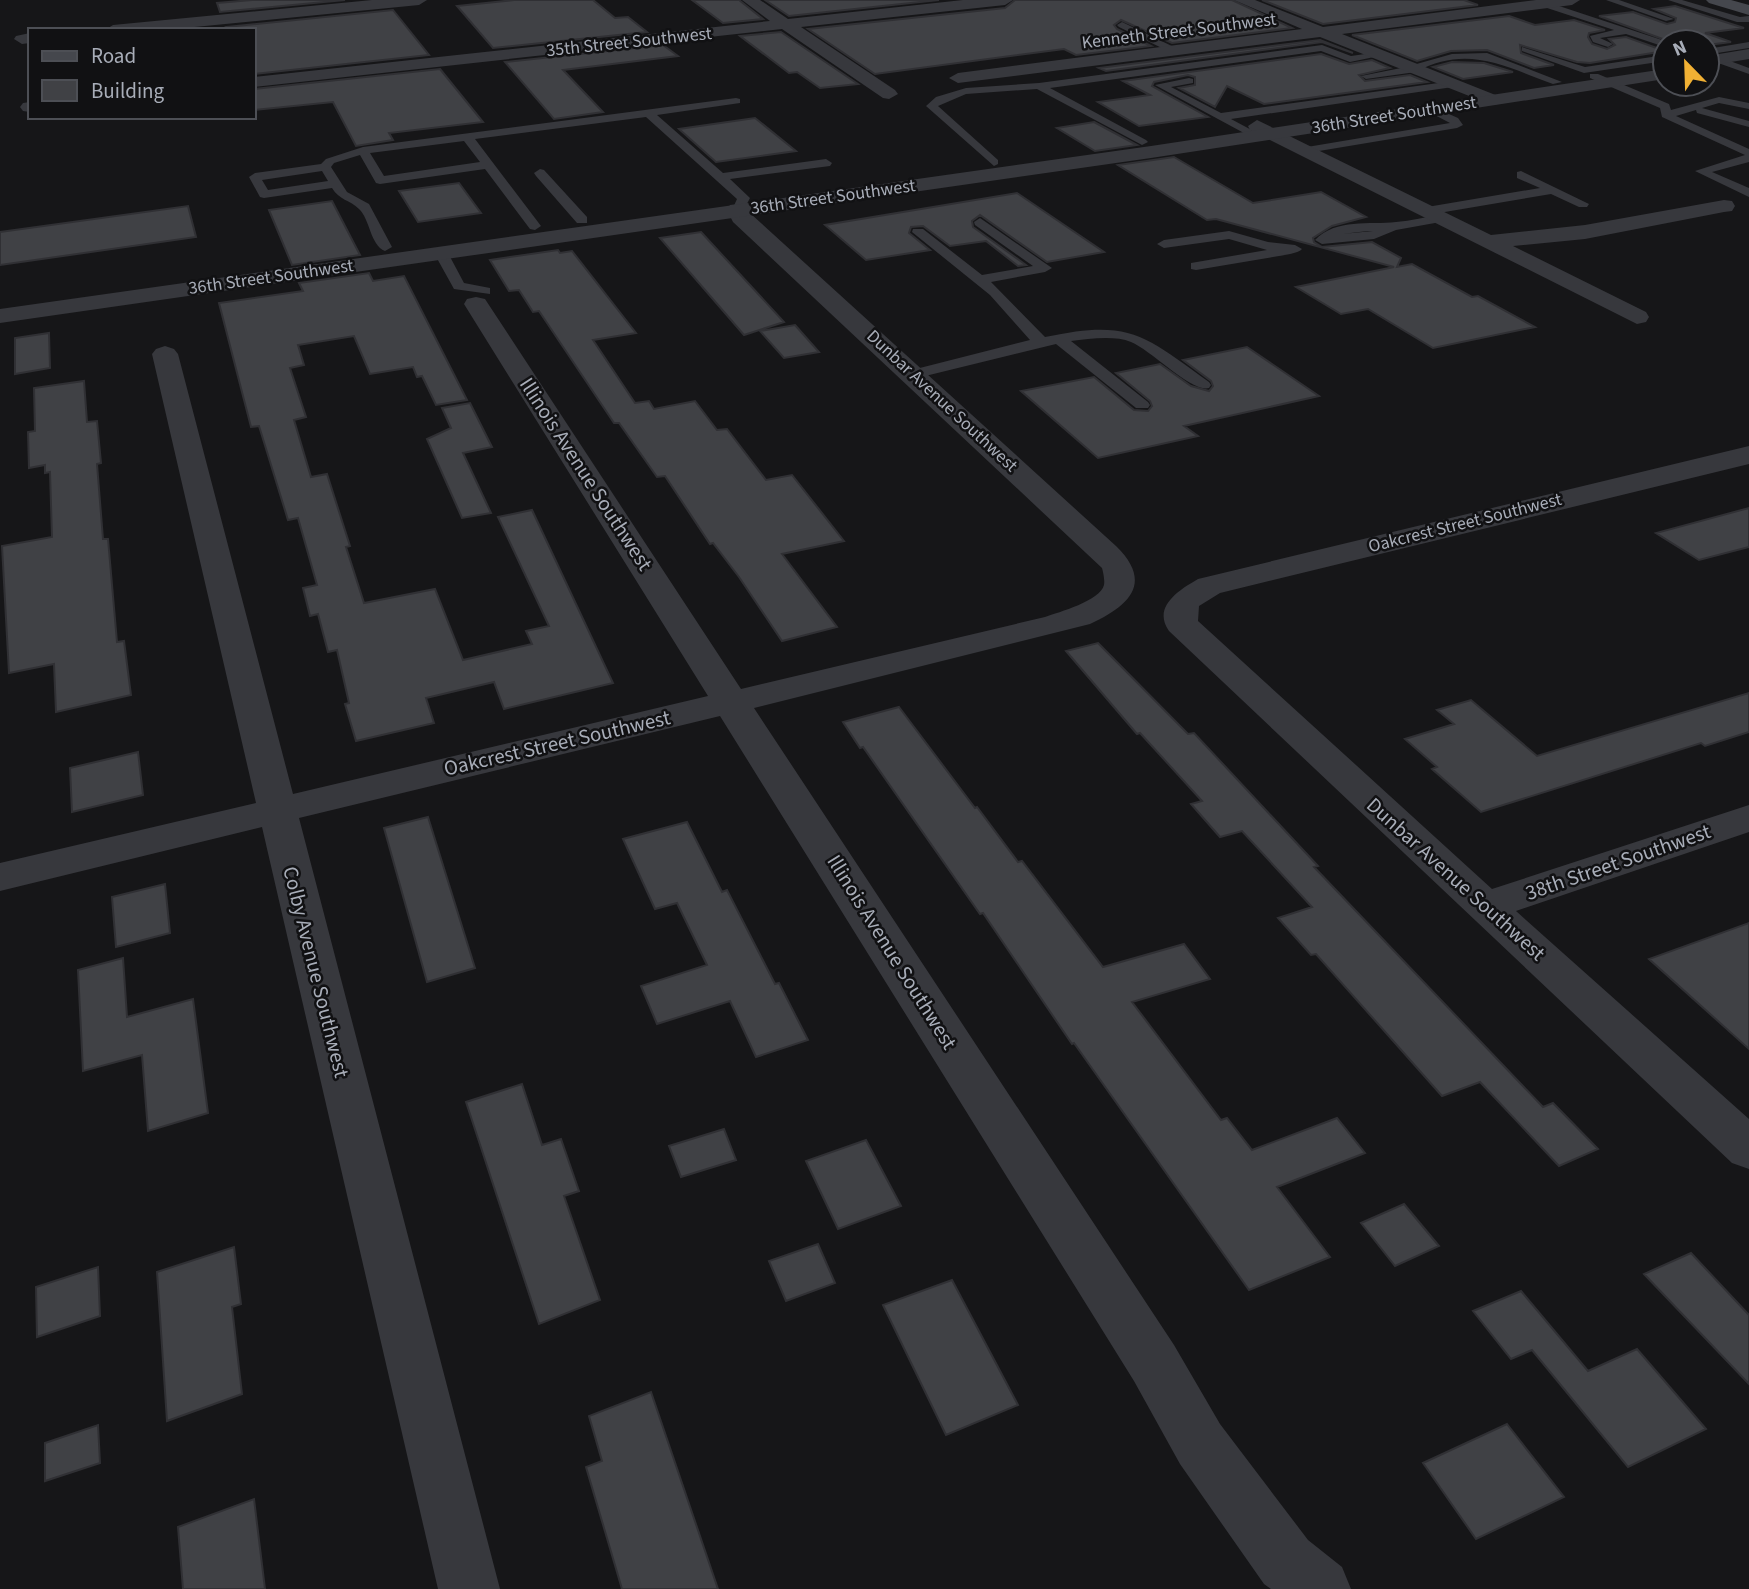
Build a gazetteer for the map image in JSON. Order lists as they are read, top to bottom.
{
  "streets": {
    "street": [
      "Kenneth Street Southwest",
      "35th Street Southwest",
      "36th Street Southwest",
      "Dunbar Avenue Southwest",
      "Illinois Avenue Southwest",
      "Oakcrest Street Southwest",
      "38th Street Southwest",
      "Colby Avenue Southwest"
    ]
  },
  "crossings": [
    ["36th Street Southwest", "Dunbar Avenue Southwest"],
    ["Dunbar Avenue Southwest", "Oakcrest Street Southwest"],
    ["Dunbar Avenue Southwest", "38th Street Southwest"],
    ["Illinois Avenue Southwest", "Oakcrest Street Southwest"],
    ["Oakcrest Street Southwest", "Colby Avenue Southwest"]
  ],
  "legend": ["Road", "Building"],
  "north": "top left"
}
